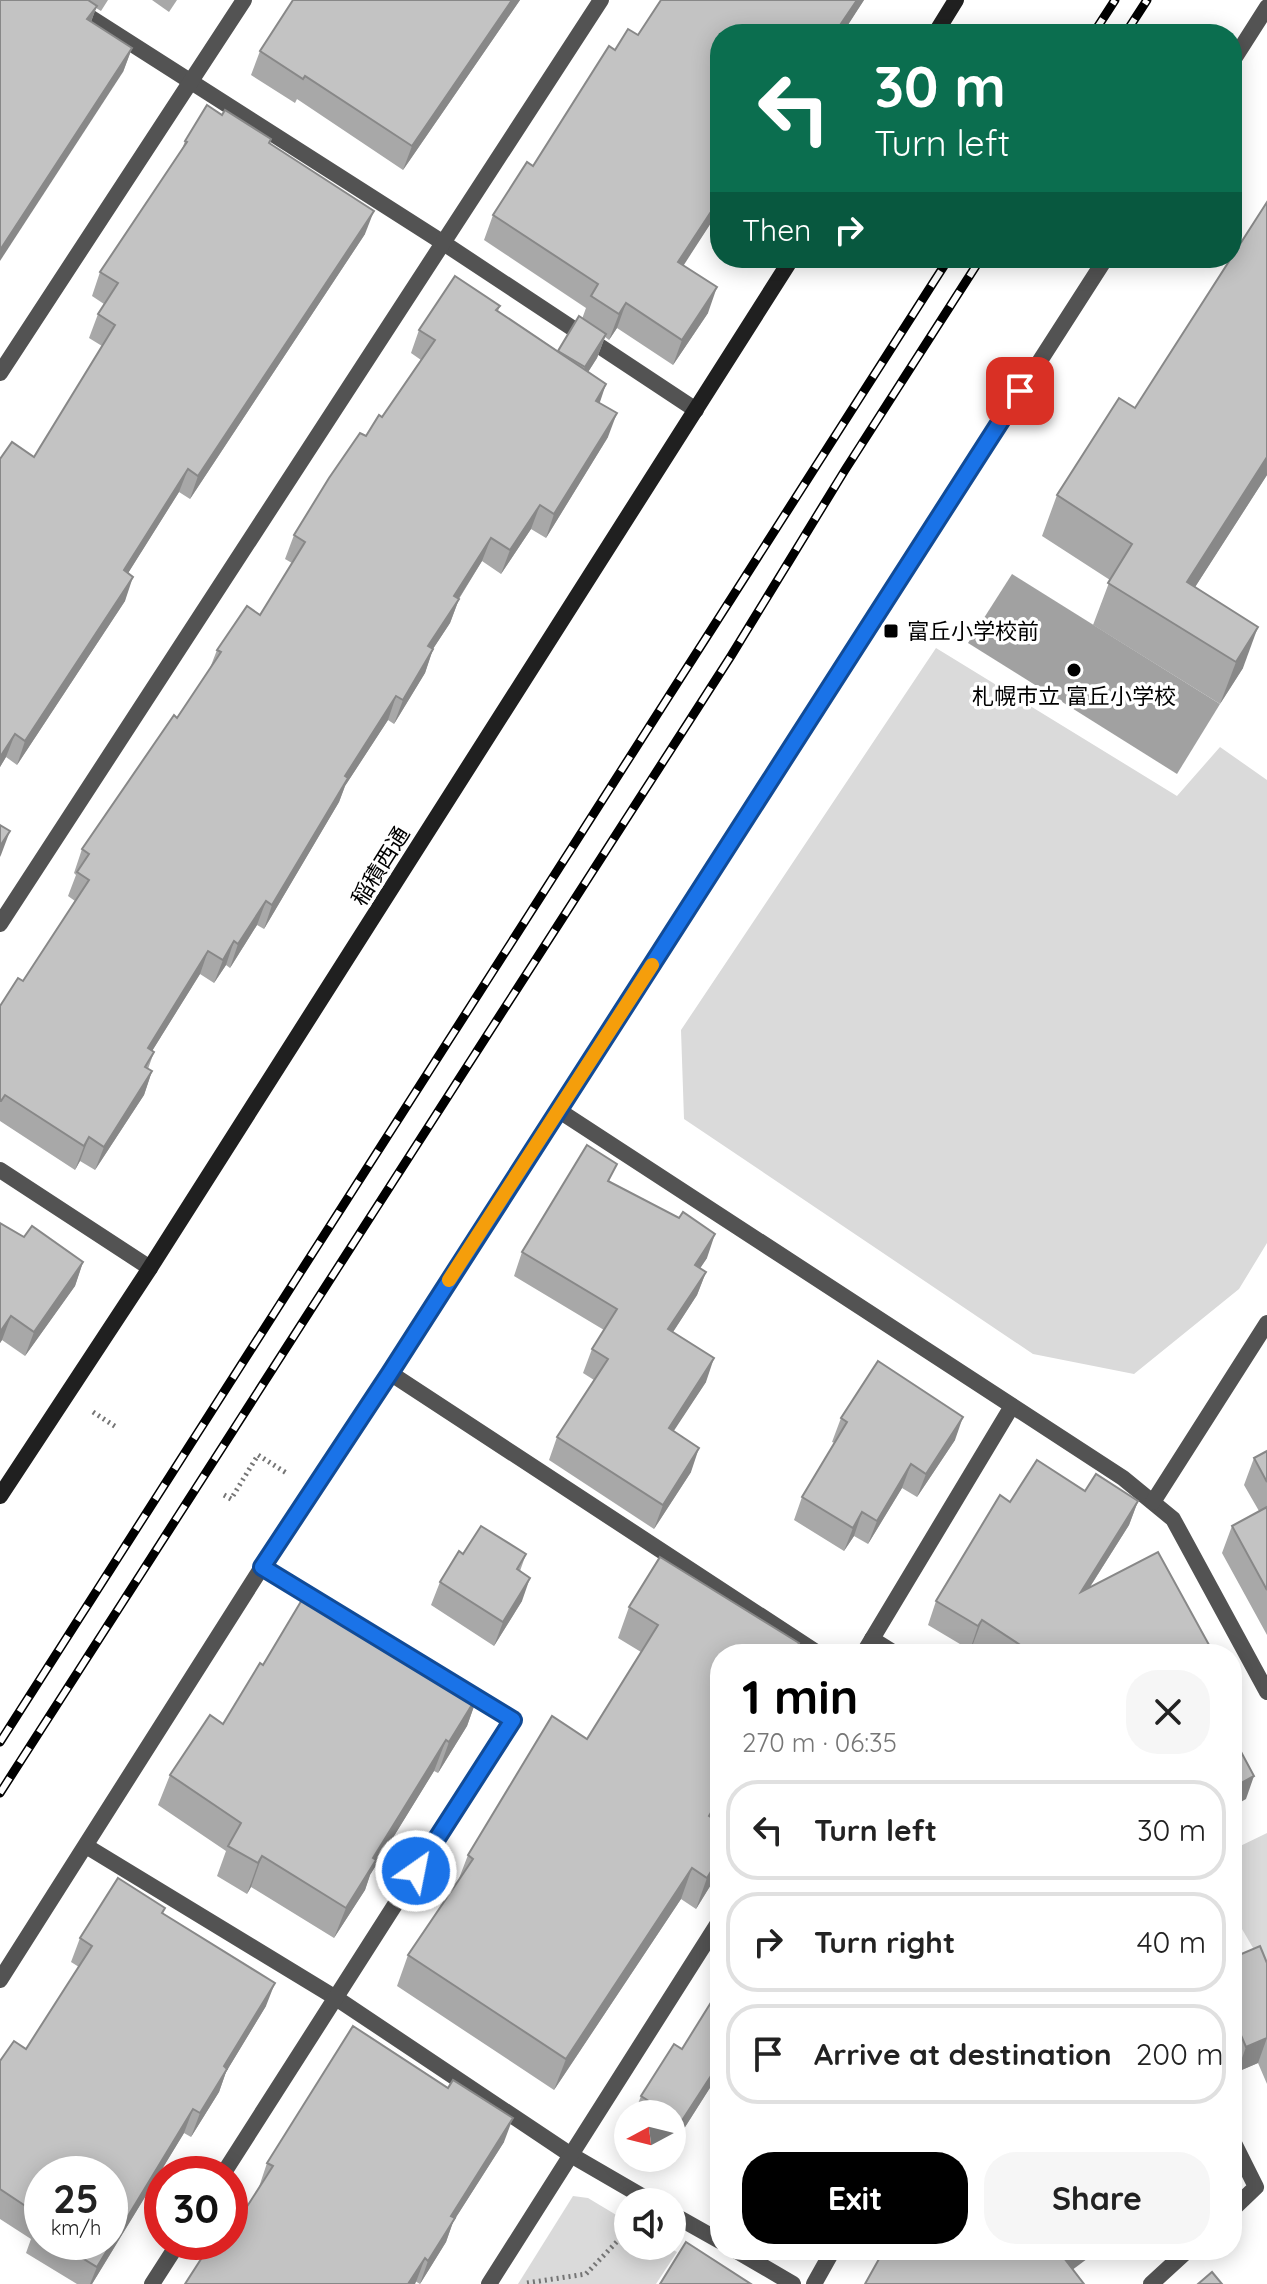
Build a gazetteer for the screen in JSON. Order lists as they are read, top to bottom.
{
  "streets": {
    "street": ["稲積西通"]
  },
  "places": {
    "transit": ["富丘小学校前"],
    "other": ["札幌市立 富丘小学校"]
  },
  "north": "left",
  "page": {
    "turn": ["30 m", "Turn left"],
    "then": "Then",
    "heading": ["1 min", "270 m · 06:35"],
    "list": [
      {
        "name": "Turn left",
        "value": "30 m"
      },
      {
        "name": "Turn right",
        "value": "40 m"
      },
      {
        "name": "Arrive at destination",
        "value": "200 m"
      }
    ],
    "buttons": ["Exit", "Share"],
    "speed": "25 km/h",
    "limit": "30"
  }
}
